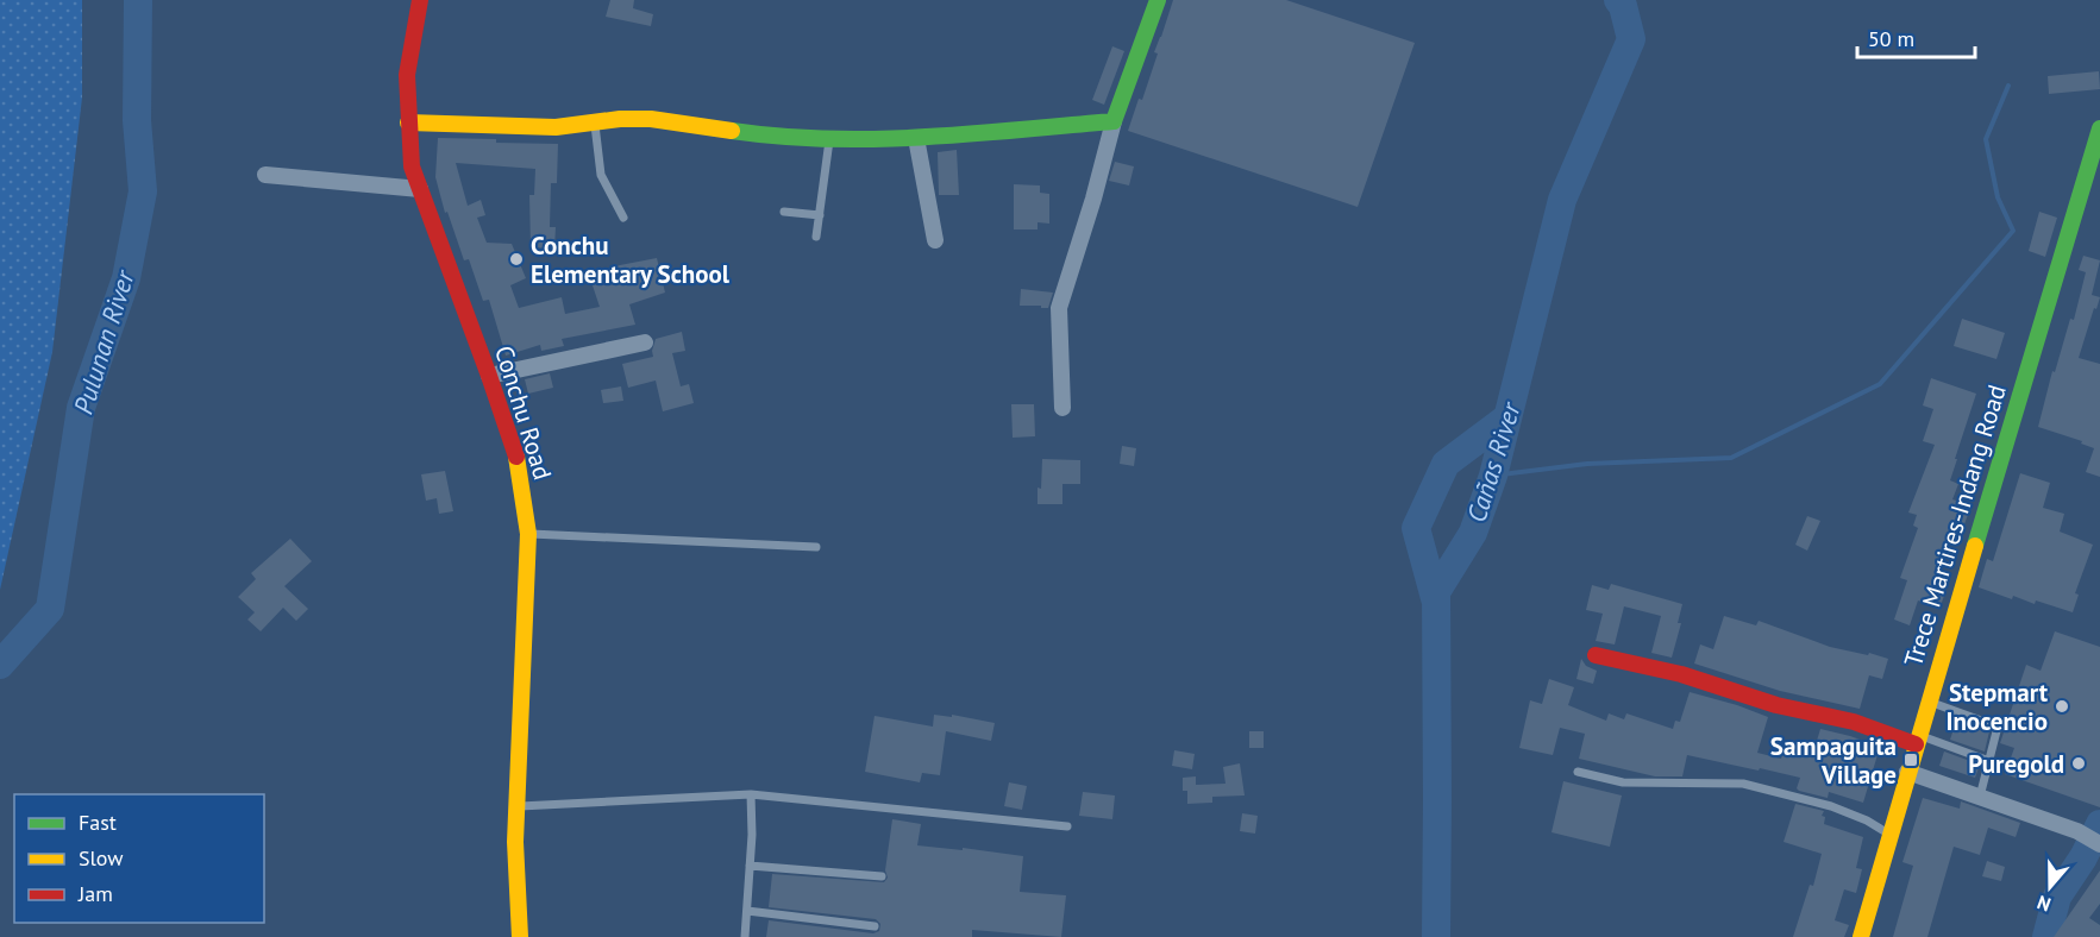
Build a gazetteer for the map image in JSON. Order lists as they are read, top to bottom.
{
  "streets": {
    "main road": ["Conchu Road", "Trece Martires-Indang Road"]
  },
  "water": ["Pulunan River", "Cañas River"],
  "places": {
    "other": ["Conchu Elementary School", "Stepmart Inocencio", "Puregold"],
    "transit": ["Sampaguita Village"]
  },
  "legend": ["Fast", "Slow", "Jam"],
  "scale_bar": "50 m",
  "north": "bottom"
}
